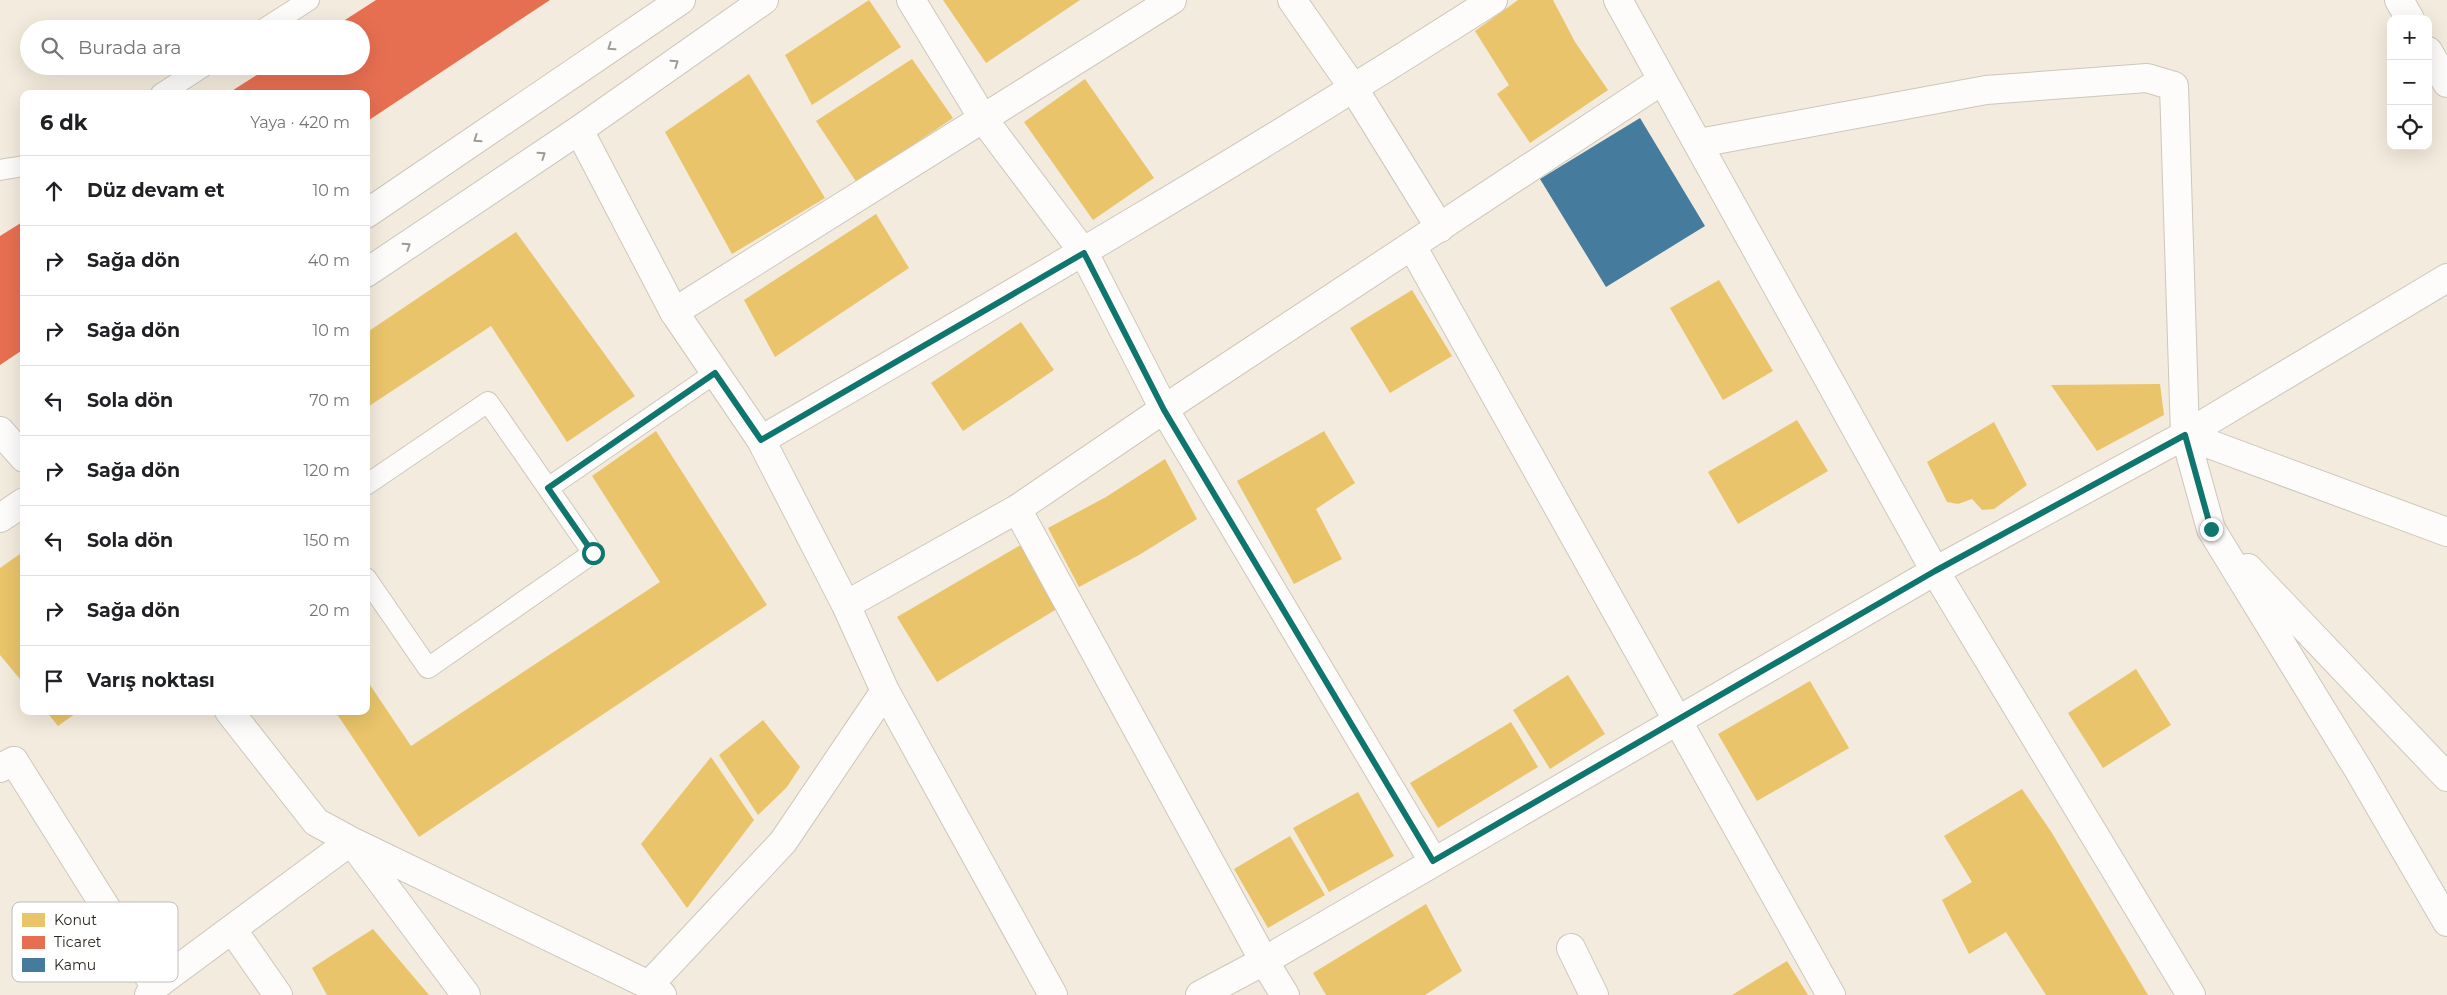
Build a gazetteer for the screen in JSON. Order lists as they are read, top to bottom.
{
  "legend": ["Konut", "Ticaret", "Kamu"],
  "page": {
    "map_buttons": ["+", "−"],
    "search": "Burada ara",
    "heading": ["6 dk", "Yaya · 420 m"],
    "list": [
      ["Düz devam et", "10 m"],
      ["Sağa dön", "40 m"],
      ["Sağa dön", "10 m"],
      ["Sola dön", "70 m"],
      ["Sağa dön", "120 m"],
      ["Sola dön", "150 m"],
      ["Sağa dön", "20 m"],
      "Varış noktası"
    ]
  }
}
